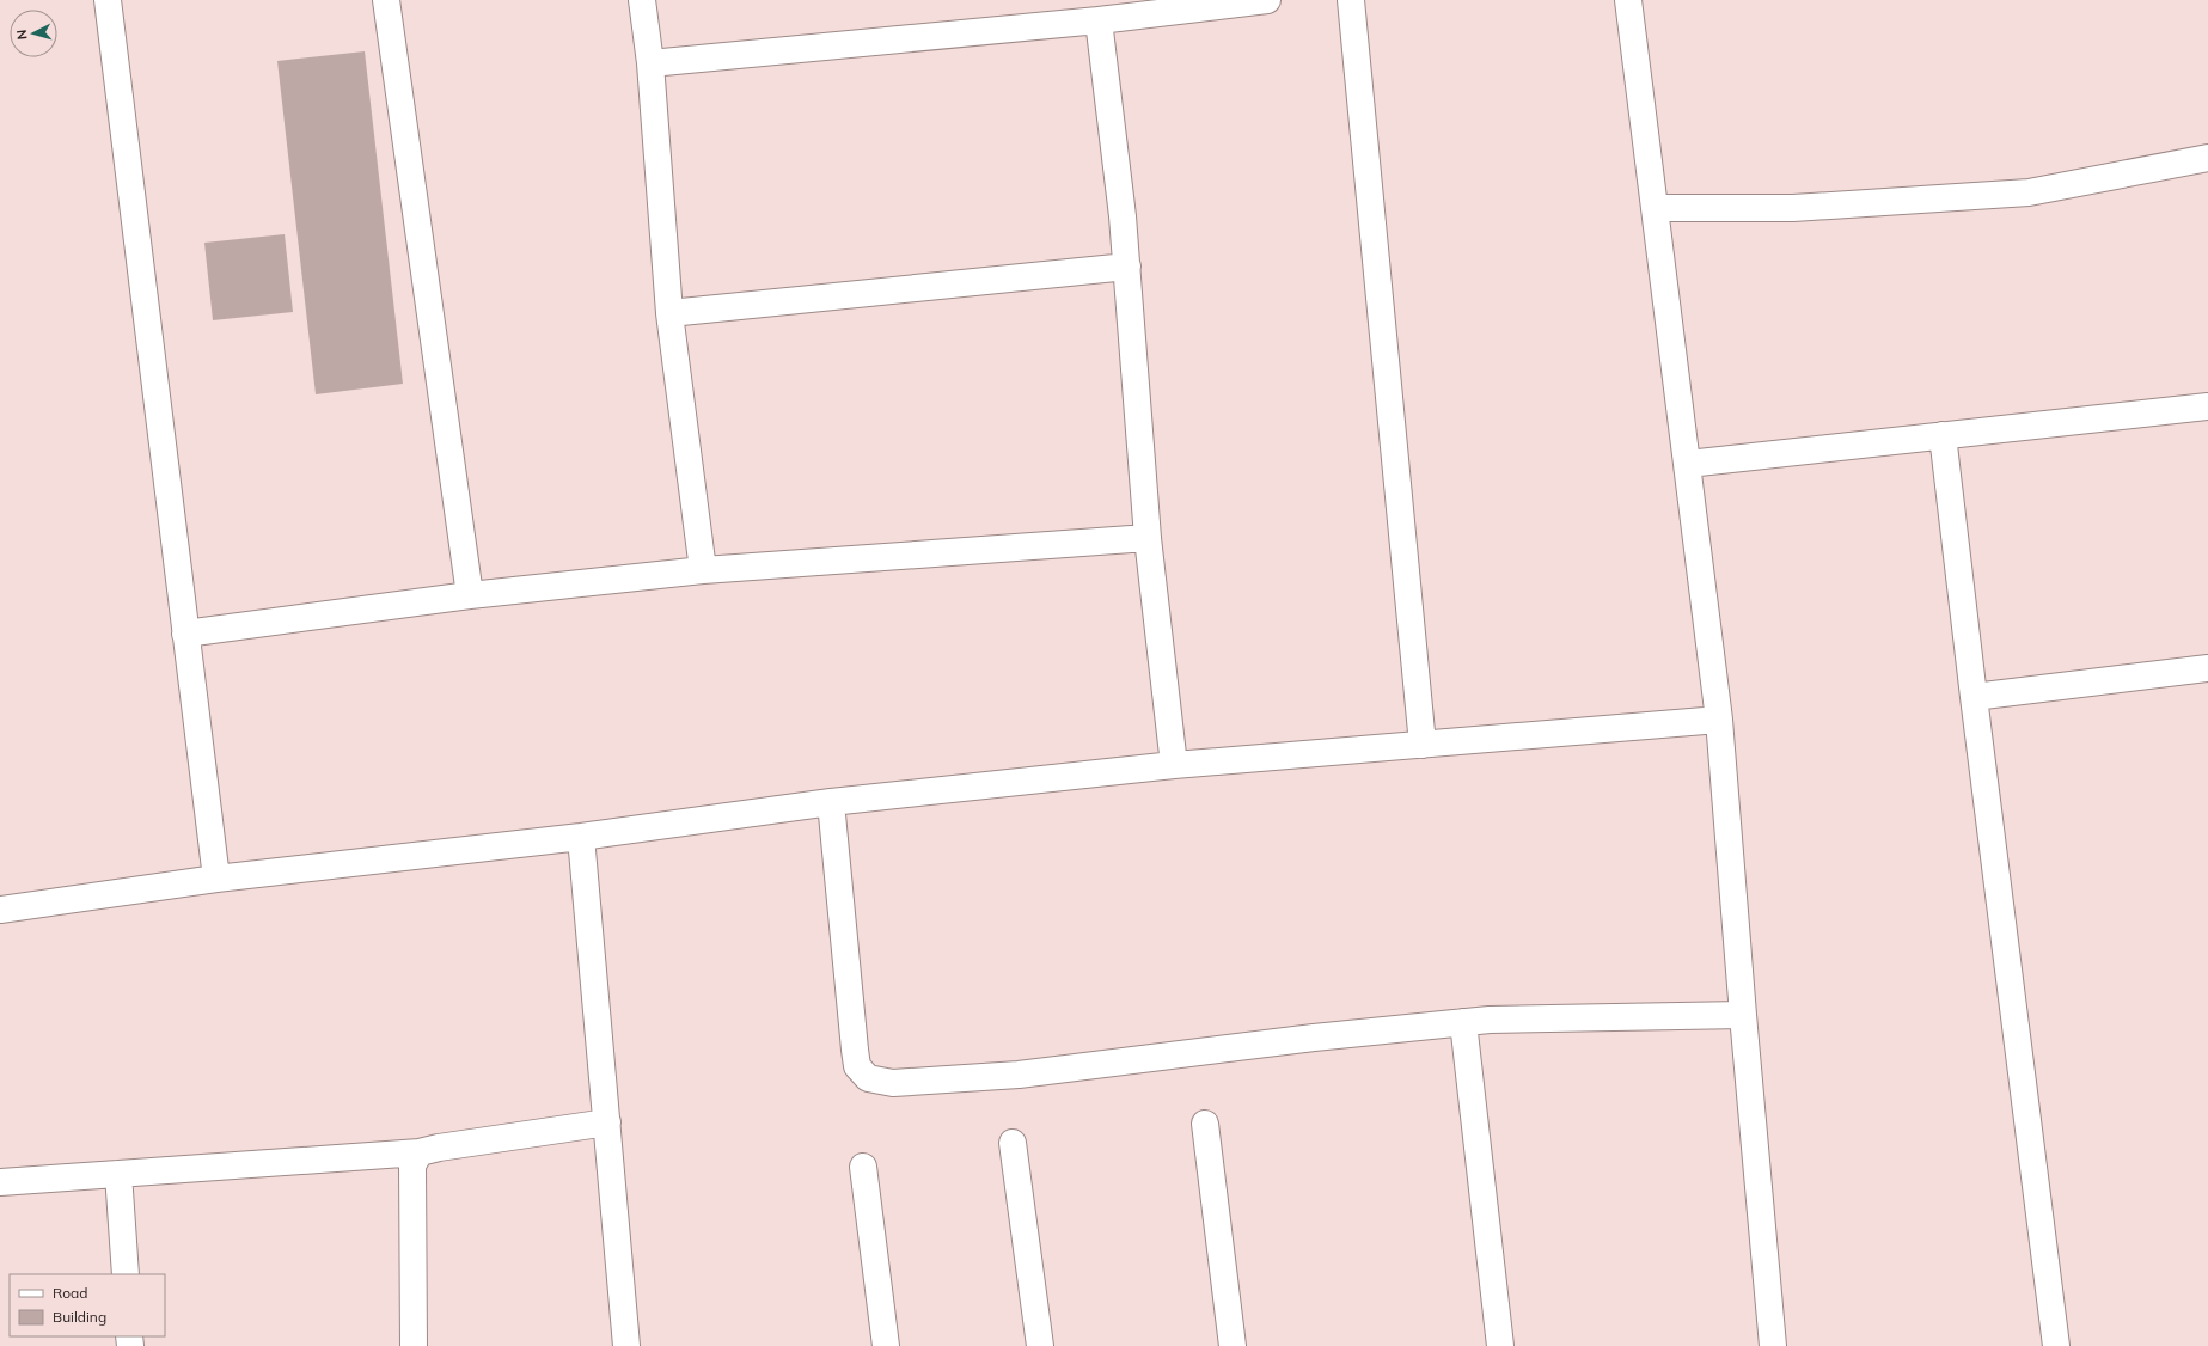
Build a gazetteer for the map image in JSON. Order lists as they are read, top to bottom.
{
  "legend": ["Road", "Building"],
  "north": "left"
}
